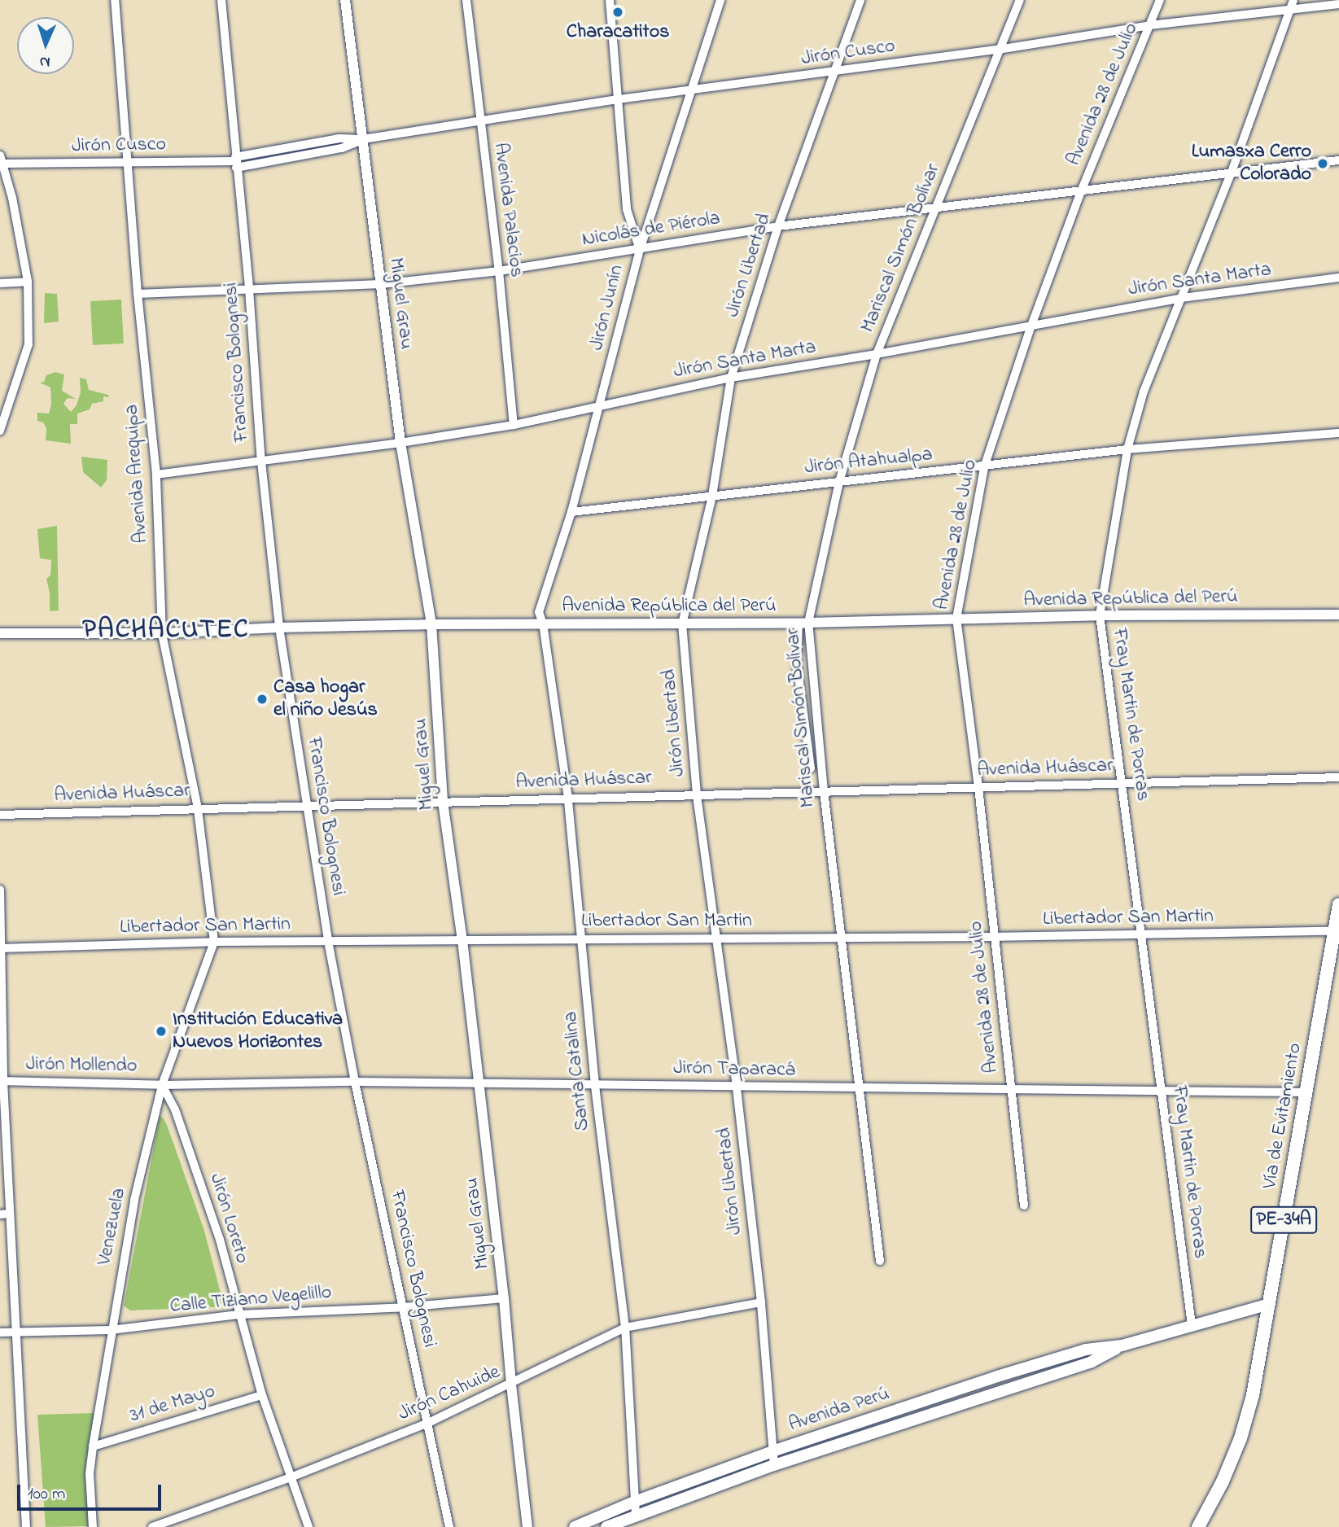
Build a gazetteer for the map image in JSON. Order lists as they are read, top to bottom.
{
  "streets": {
    "highway": ["Vía de Evitamiento", "PE-34A"],
    "main road": ["Avenida Perú"],
    "street": [
      "Jirón Cusco",
      "Avenida 28 de Julio",
      "Avenida Palacios",
      "Nicolás de Piérola",
      "Mariscal SImón Bolívar",
      "Jirón Libertad",
      "Jirón Santa Marta",
      "Miguel Grau",
      "Jirón Junín",
      "Francisco Bolognesi",
      "Jirón Atahualpa",
      "Avenida Arequipa",
      "Avenida República del Perú",
      "Fray Martin de Porras",
      "Avenida Huáscar",
      "Libertador San Martin",
      "Jirón Mollendo",
      "Jirón Taparacá",
      "Santa Catalina",
      "Jirón Loreto",
      "Venezuela",
      "Calle Tiziano Vegelillo",
      "Jirón Cahuide",
      "31 de Mayo"
    ]
  },
  "crossings": [
    ["Jirón Cusco", "Avenida 28 de Julio"],
    ["Jirón Cusco", "Avenida Palacios"],
    ["Jirón Cusco", "Mariscal SImón Bolívar"],
    ["Jirón Cusco", "Jirón Libertad"],
    ["Jirón Cusco", "Miguel Grau"],
    ["Jirón Cusco", "Jirón Junín"],
    ["Jirón Cusco", "Francisco Bolognesi"],
    ["Jirón Cusco", "Avenida Arequipa"],
    ["Jirón Cusco", "Fray Martin de Porras"],
    ["Avenida 28 de Julio", "Nicolás de Piérola"],
    ["Avenida 28 de Julio", "Jirón Santa Marta"],
    ["Avenida 28 de Julio", "Jirón Atahualpa"],
    ["Avenida 28 de Julio", "Avenida República del Perú"],
    ["Avenida 28 de Julio", "Avenida Huáscar"],
    ["Avenida 28 de Julio", "Libertador San Martin"],
    ["Avenida 28 de Julio", "Jirón Taparacá"],
    ["Avenida Palacios", "Nicolás de Piérola"],
    ["Avenida Palacios", "Jirón Santa Marta"],
    ["Nicolás de Piérola", "Mariscal SImón Bolívar"],
    ["Nicolás de Piérola", "Jirón Libertad"],
    ["Nicolás de Piérola", "Miguel Grau"],
    ["Nicolás de Piérola", "Jirón Junín"],
    ["Nicolás de Piérola", "Francisco Bolognesi"],
    ["Nicolás de Piérola", "Avenida Arequipa"],
    ["Nicolás de Piérola", "Fray Martin de Porras"],
    ["Mariscal SImón Bolívar", "Jirón Santa Marta"],
    ["Mariscal SImón Bolívar", "Jirón Atahualpa"],
    ["Mariscal SImón Bolívar", "Avenida República del Perú"],
    ["Mariscal SImón Bolívar", "Avenida Huáscar"],
    ["Mariscal SImón Bolívar", "Libertador San Martin"],
    ["Mariscal SImón Bolívar", "Jirón Taparacá"],
    ["Jirón Libertad", "Jirón Santa Marta"],
    ["Jirón Libertad", "Jirón Atahualpa"],
    ["Jirón Libertad", "Avenida República del Perú"],
    ["Jirón Libertad", "Avenida Huáscar"],
    ["Jirón Libertad", "Libertador San Martin"],
    ["Jirón Libertad", "Jirón Taparacá"],
    ["Jirón Libertad", "Jirón Cahuide"],
    ["Jirón Libertad", "Avenida Perú"],
    ["Jirón Santa Marta", "Miguel Grau"],
    ["Jirón Santa Marta", "Jirón Junín"],
    ["Jirón Santa Marta", "Francisco Bolognesi"],
    ["Jirón Santa Marta", "Avenida Arequipa"],
    ["Jirón Santa Marta", "Fray Martin de Porras"],
    ["Miguel Grau", "Avenida República del Perú"],
    ["Miguel Grau", "Avenida Huáscar"],
    ["Miguel Grau", "Libertador San Martin"],
    ["Miguel Grau", "Jirón Taparacá"],
    ["Miguel Grau", "Calle Tiziano Vegelillo"],
    ["Miguel Grau", "Jirón Cahuide"],
    ["Jirón Junín", "Jirón Atahualpa"],
    ["Jirón Junín", "Avenida República del Perú"],
    ["Jirón Junín", "Santa Catalina"],
    ["Francisco Bolognesi", "Avenida República del Perú"],
    ["Francisco Bolognesi", "Avenida Huáscar"],
    ["Francisco Bolognesi", "Libertador San Martin"],
    ["Francisco Bolognesi", "Jirón Taparacá"],
    ["Francisco Bolognesi", "Calle Tiziano Vegelillo"],
    ["Francisco Bolognesi", "Jirón Cahuide"],
    ["Jirón Atahualpa", "Fray Martin de Porras"],
    ["Avenida Arequipa", "Avenida República del Perú"],
    ["Avenida Arequipa", "Avenida Huáscar"],
    ["Avenida Arequipa", "Libertador San Martin"],
    ["Avenida Arequipa", "Venezuela"],
    ["Avenida República del Perú", "Fray Martin de Porras"],
    ["Avenida República del Perú", "Santa Catalina"],
    ["Fray Martin de Porras", "Avenida Huáscar"],
    ["Fray Martin de Porras", "Libertador San Martin"],
    ["Fray Martin de Porras", "Jirón Taparacá"],
    ["Fray Martin de Porras", "Avenida Perú"],
    ["Avenida Huáscar", "Santa Catalina"],
    ["Libertador San Martin", "Santa Catalina"],
    ["Libertador San Martin", "Vía de Evitamiento"],
    ["Libertador San Martin", "Venezuela"],
    ["Jirón Mollendo", "Jirón Taparacá"],
    ["Jirón Mollendo", "Jirón Loreto"],
    ["Jirón Mollendo", "Venezuela"],
    ["Jirón Taparacá", "Santa Catalina"],
    ["Jirón Taparacá", "Vía de Evitamiento"],
    ["Jirón Taparacá", "Jirón Loreto"],
    ["Jirón Taparacá", "Venezuela"],
    ["Santa Catalina", "Jirón Cahuide"],
    ["Santa Catalina", "Avenida Perú"],
    ["Vía de Evitamiento", "Avenida Perú"],
    ["Jirón Loreto", "Venezuela"],
    ["Jirón Loreto", "Calle Tiziano Vegelillo"],
    ["Jirón Loreto", "Jirón Cahuide"],
    ["Jirón Loreto", "31 de Mayo"],
    ["Venezuela", "Calle Tiziano Vegelillo"],
    ["Venezuela", "31 de Mayo"]
  ],
  "districts": ["PACHACUTEC"],
  "places": [
    "Characatitos",
    "Lumasxa Cerro Colorado",
    "Casa hogar el niño Jesús",
    "Institución Educativa Nuevos Horizontes"
  ],
  "scale_bar": "100 m",
  "north": "bottom"
}
